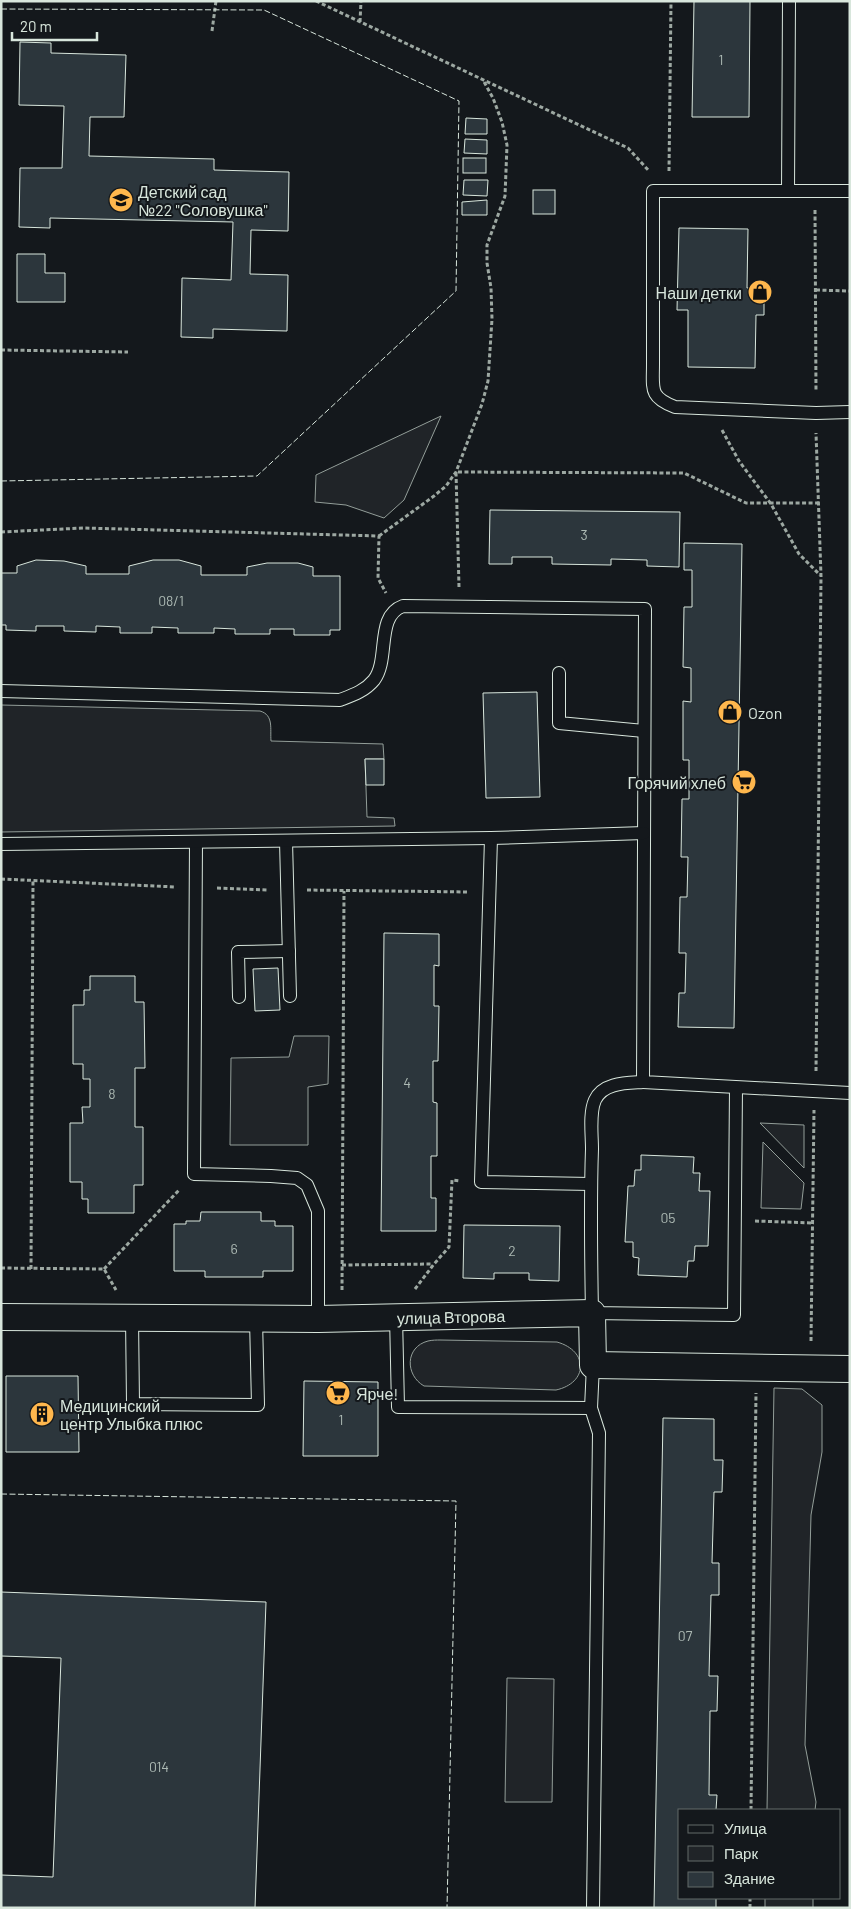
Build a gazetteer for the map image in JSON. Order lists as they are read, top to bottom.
{
  "streets": {
    "street": ["улица Второва"]
  },
  "places": {
    "school or university": ["Детский сад №22 \"Соловушка\""],
    "shop": ["Наши детки", "Ozon"],
    "supermarket": ["Горячий хлеб", "Ярче!"],
    "building": ["Медицинский центр Улыбка плюс"]
  },
  "house_numbers": [
    "1",
    "3",
    "08/1",
    "4",
    "8",
    "05",
    "6",
    "2",
    "1",
    "07",
    "014"
  ],
  "legend": ["Улица", "Парк", "Здание"],
  "scale_bar": "20 m"
}
